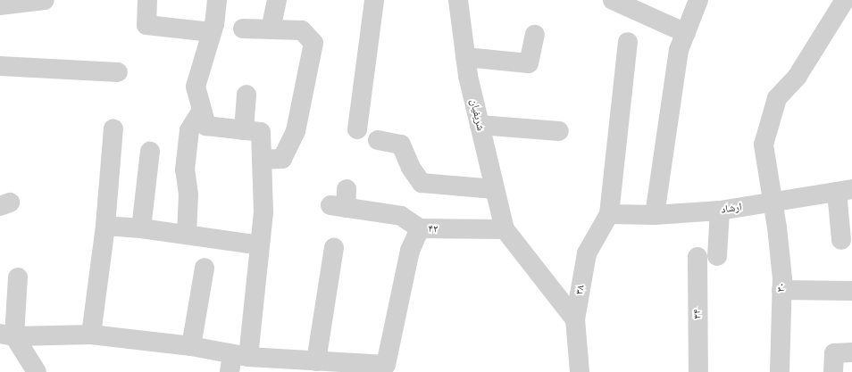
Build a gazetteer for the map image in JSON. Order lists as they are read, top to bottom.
{
  "streets": {
    "street": [
      "شریفیان",
      "ارشاد",
      "۴۲",
      "۳۰",
      "۳۸",
      "۳۴"
    ]
  },
  "crossings": [
    ["شریفیان", "۴۲"],
    ["ارشاد", "۳۰"],
    ["ارشاد", "۳۸"]
  ]
}
